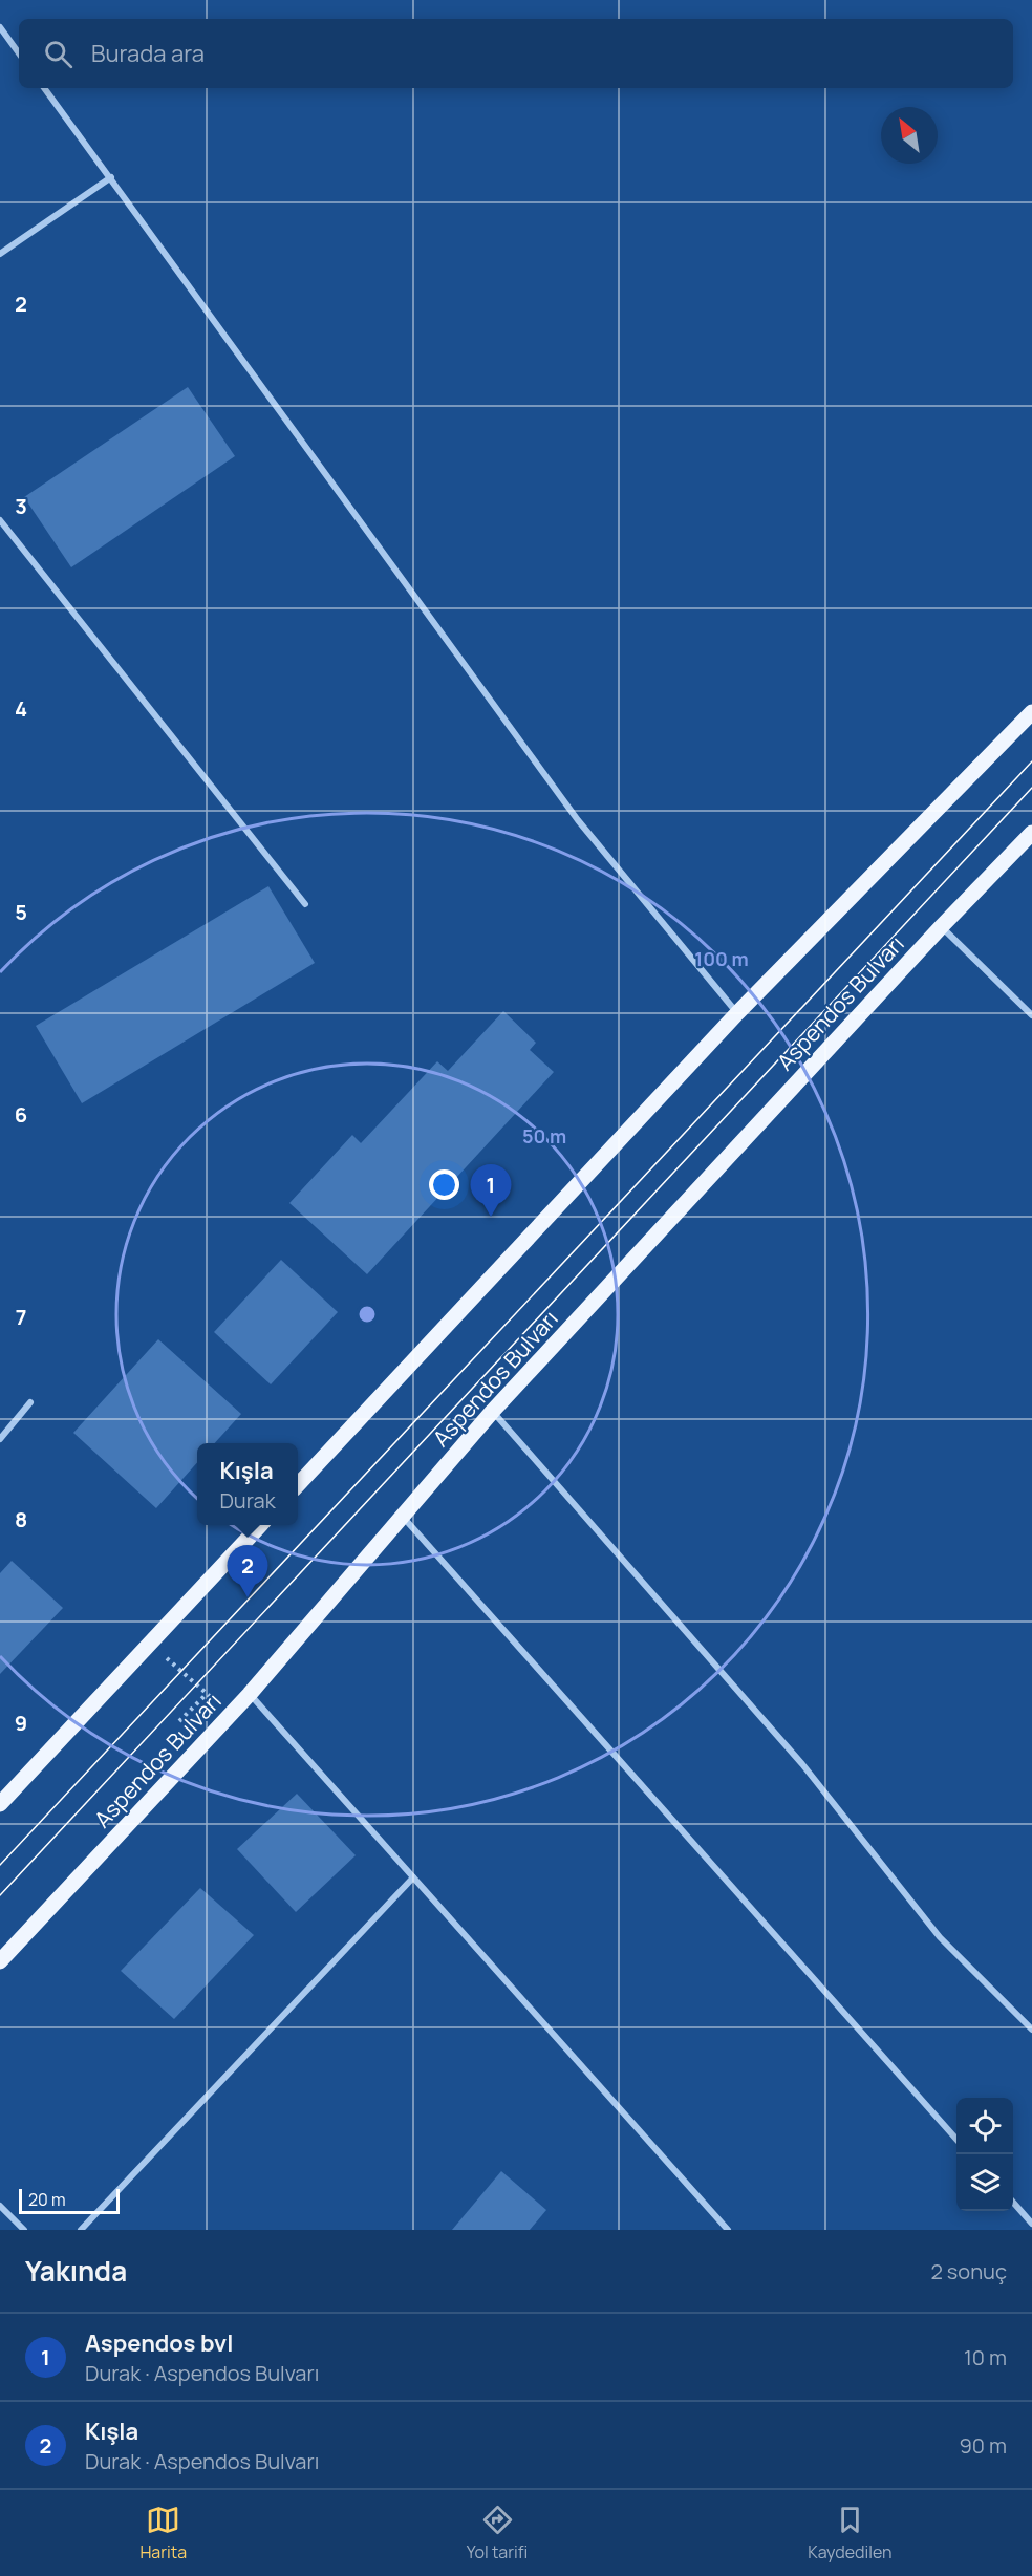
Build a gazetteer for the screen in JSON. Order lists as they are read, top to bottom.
{
  "streets": {
    "main road": ["Aspendos Bulvarı"]
  },
  "scale_bar": "20 m",
  "north": "top left",
  "page": {
    "search": "Burada ara",
    "pins": ["1", "2"],
    "popup": ["Kışla", "Durak"],
    "scale": "20 m",
    "heading": ["Yakında", "2 sonuç"],
    "list": [
      {
        "mark": "1",
        "name": "Aspendos bvl",
        "note": "Durak · Aspendos Bulvarı",
        "value": "10 m"
      },
      {
        "mark": "2",
        "name": "Kışla",
        "note": "Durak · Aspendos Bulvarı",
        "value": "90 m"
      }
    ],
    "nav": ["Harita", "Yol tarifi", "Kaydedilen"]
  },
  "grid": {
    "rows": [
      "2",
      "3",
      "4",
      "5",
      "6",
      "7",
      "8",
      "9"
    ]
  },
  "rings": ["100 m", "50 m"]
}
